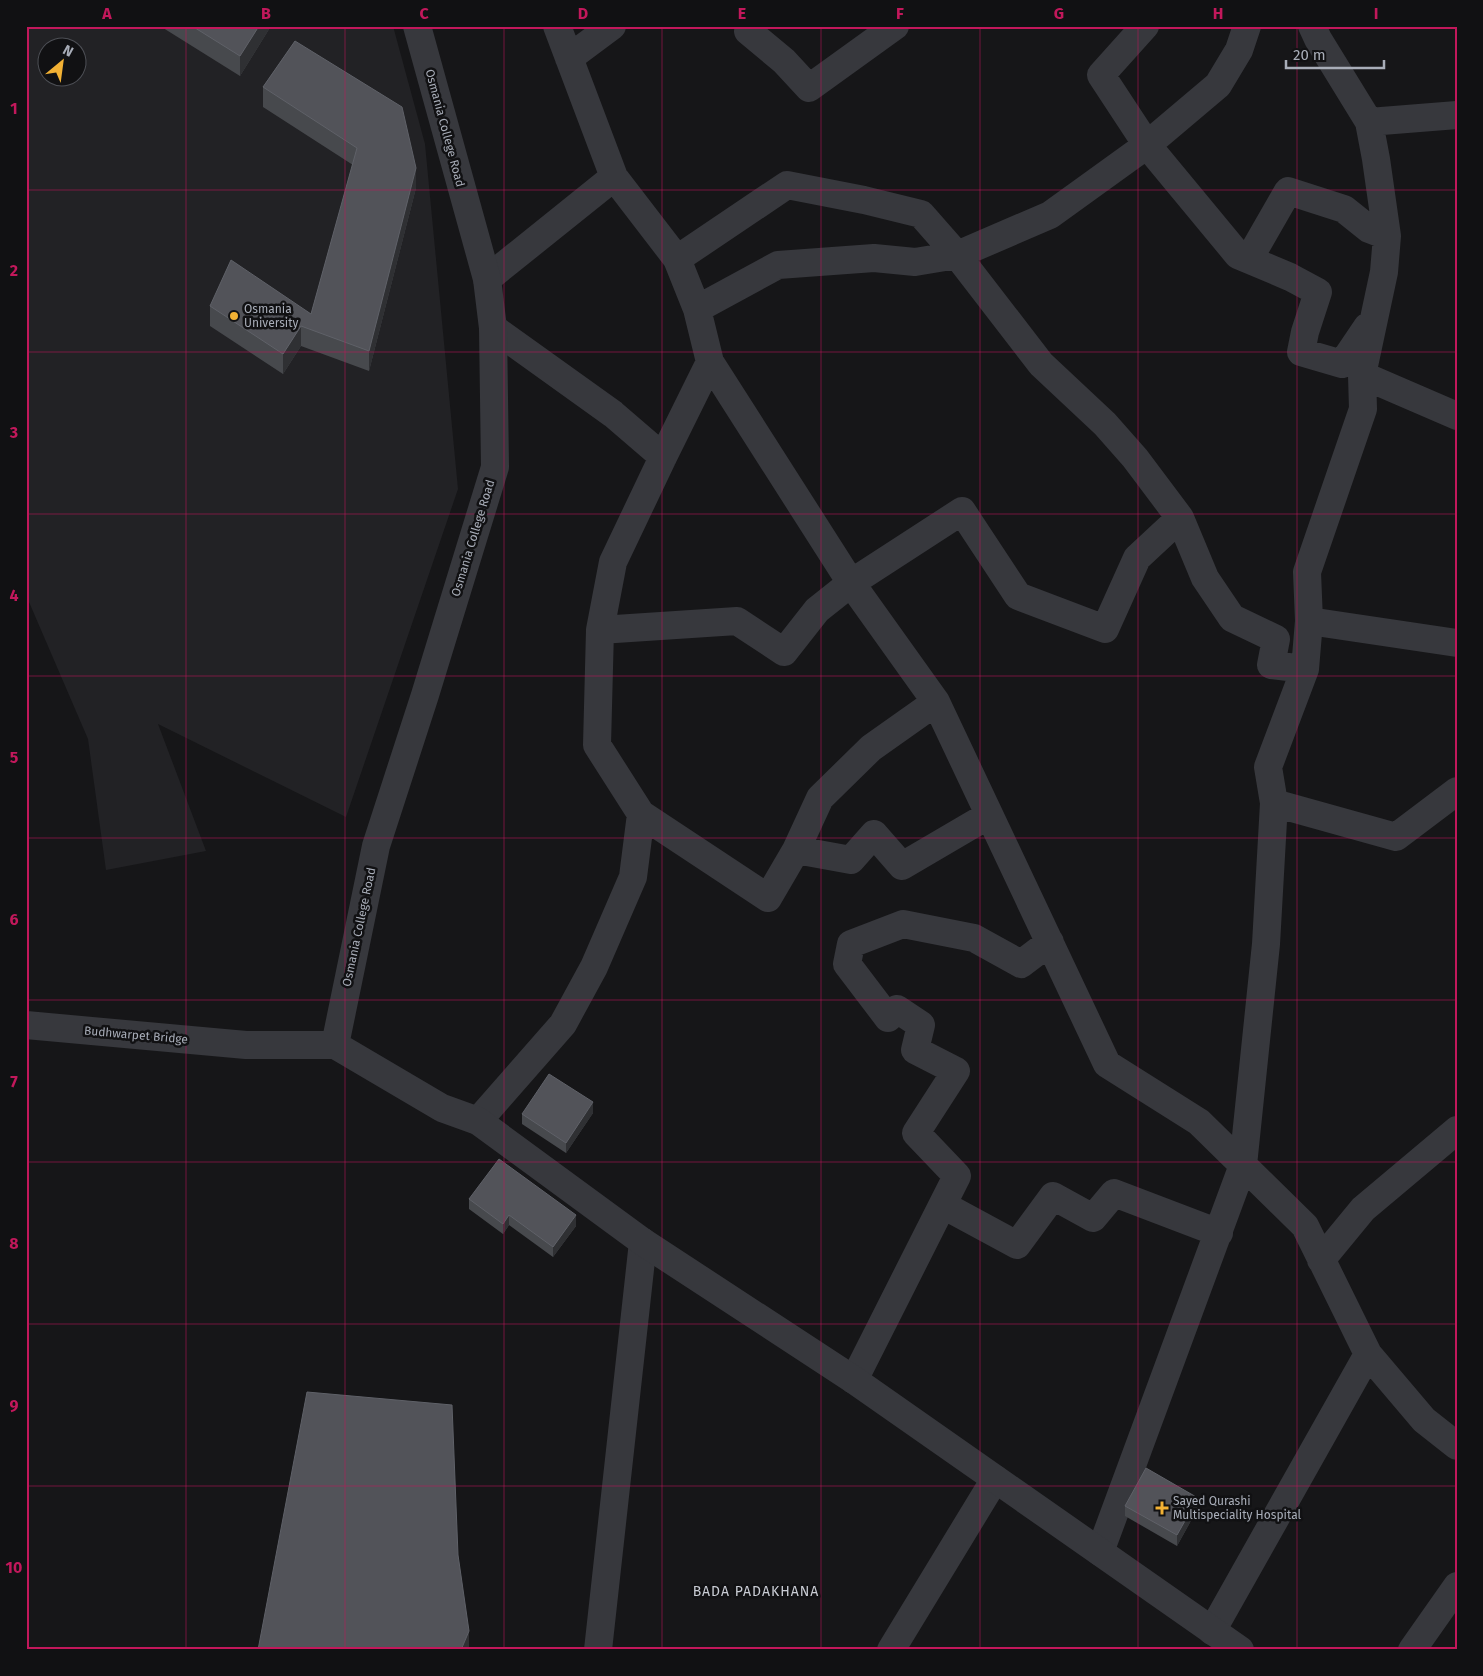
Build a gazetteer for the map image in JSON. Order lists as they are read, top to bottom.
{
  "streets": {
    "street": ["Osmania College Road", "Budhwarpet Bridge"]
  },
  "crossings": [
    ["Osmania College Road", "Budhwarpet Bridge"]
  ],
  "districts": ["BADA PADAKHANA"],
  "places": {
    "other": ["Osmania University"],
    "health": ["Sayed Qurashi Multispeciality Hospital"]
  },
  "scale_bar": "20 m",
  "north": "top right",
  "grid": {
    "columns": [
      "A",
      "B",
      "C",
      "D",
      "E",
      "F",
      "G",
      "H",
      "I"
    ],
    "rows": [
      "1",
      "2",
      "3",
      "4",
      "5",
      "6",
      "7",
      "8",
      "9",
      "10"
    ]
  }
}
